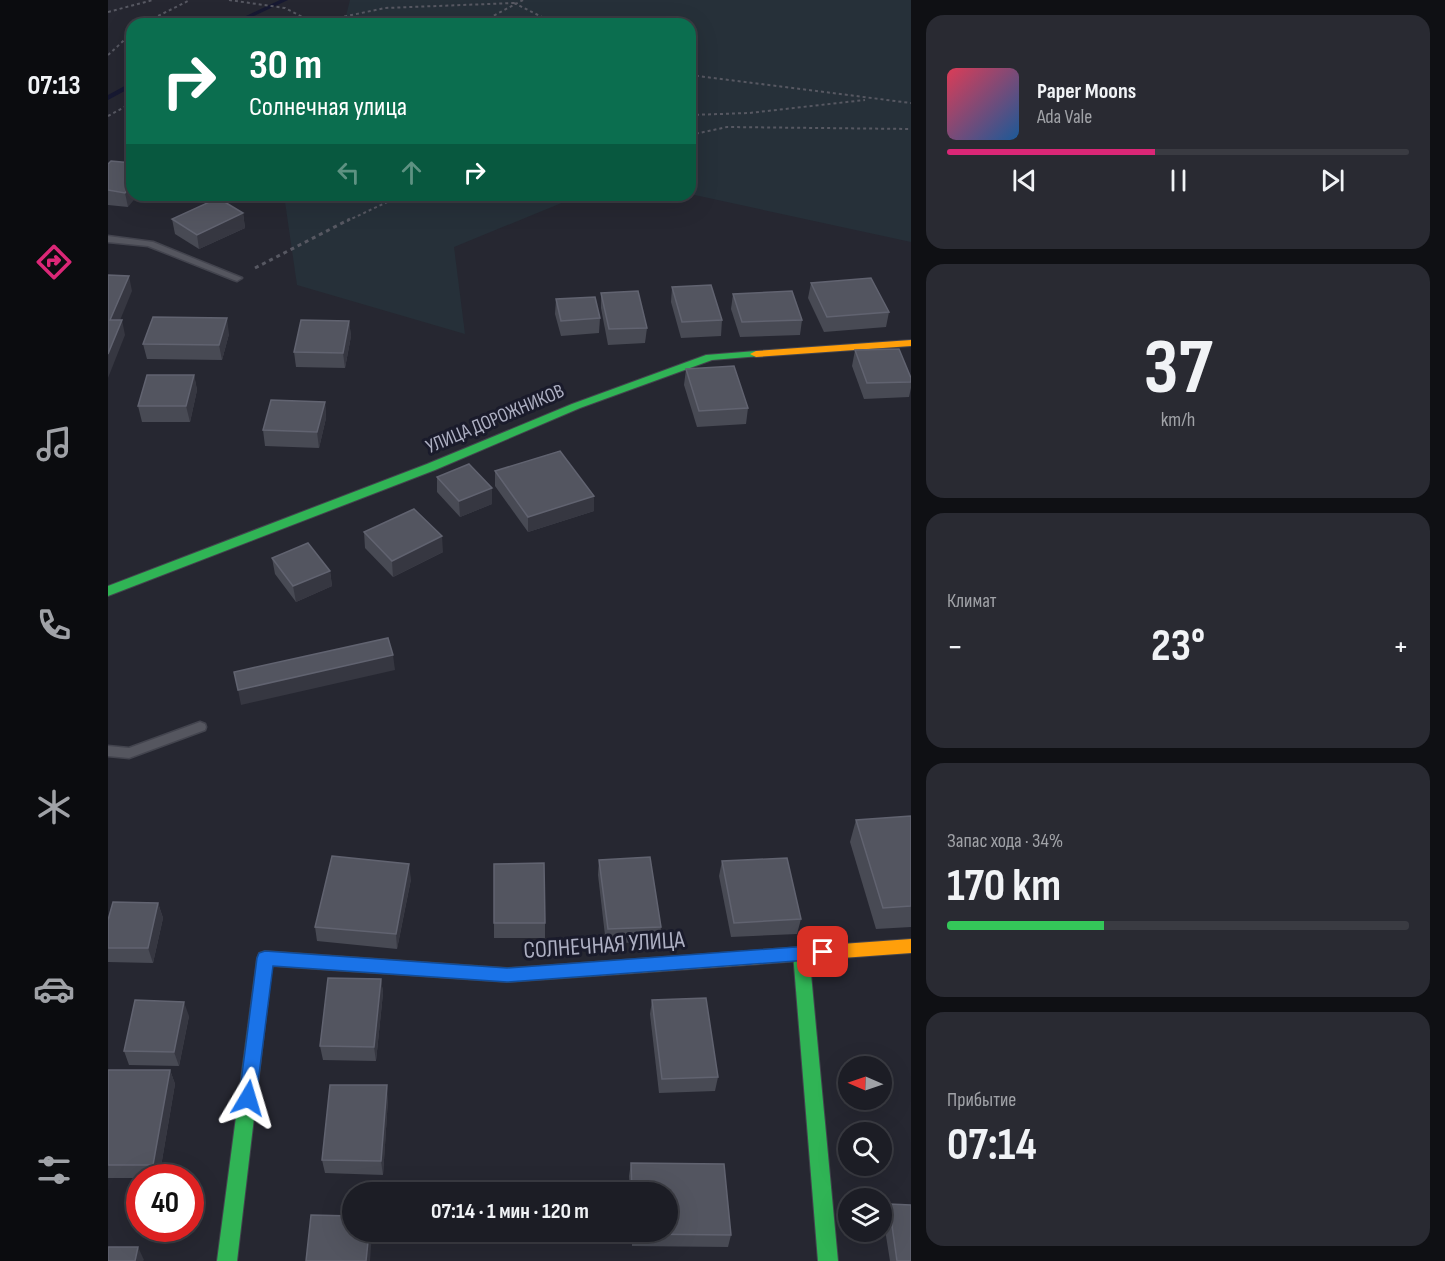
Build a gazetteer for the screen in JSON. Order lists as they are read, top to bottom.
{
  "streets": {
    "street": ["УЛИЦА ДОРОЖНИКОВ", "СОЛНЕЧНАЯ УЛИЦА"]
  },
  "north": "left",
  "page": {
    "tabs": "07:13",
    "turn": ["30 m", "Солнечная улица"],
    "song": ["Paper Moons", "Ada Vale"],
    "tile": [
      ["37", "km/h"],
      "Климат",
      ["Запас хода · 34%", "170 km"],
      ["Прибытие", "07:14"]
    ],
    "heat": ["−", "23°", "+"],
    "limit": "40",
    "trip": "07:14 · 1 мин · 120 m"
  }
}
